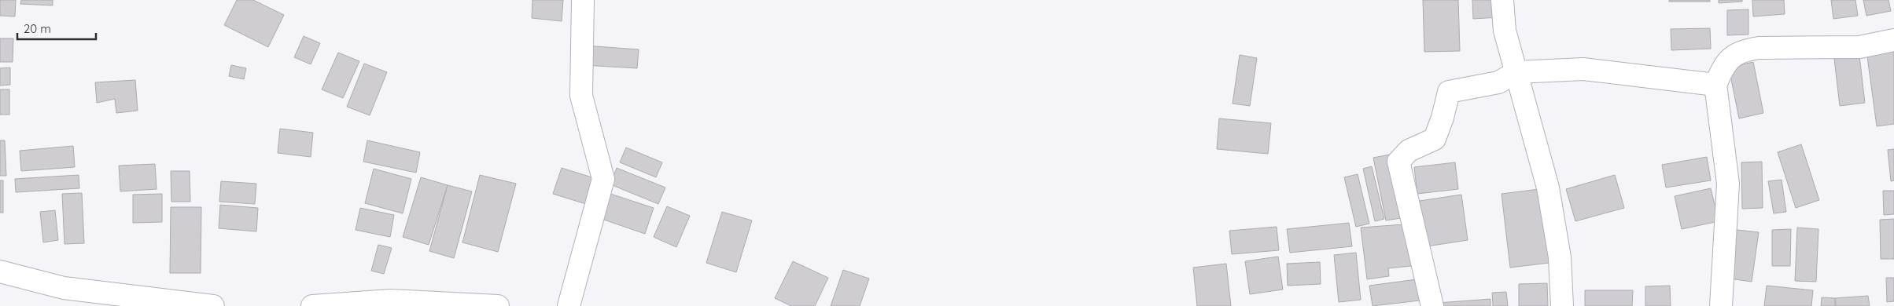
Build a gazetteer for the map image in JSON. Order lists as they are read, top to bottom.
{
  "scale_bar": "20 m"
}
